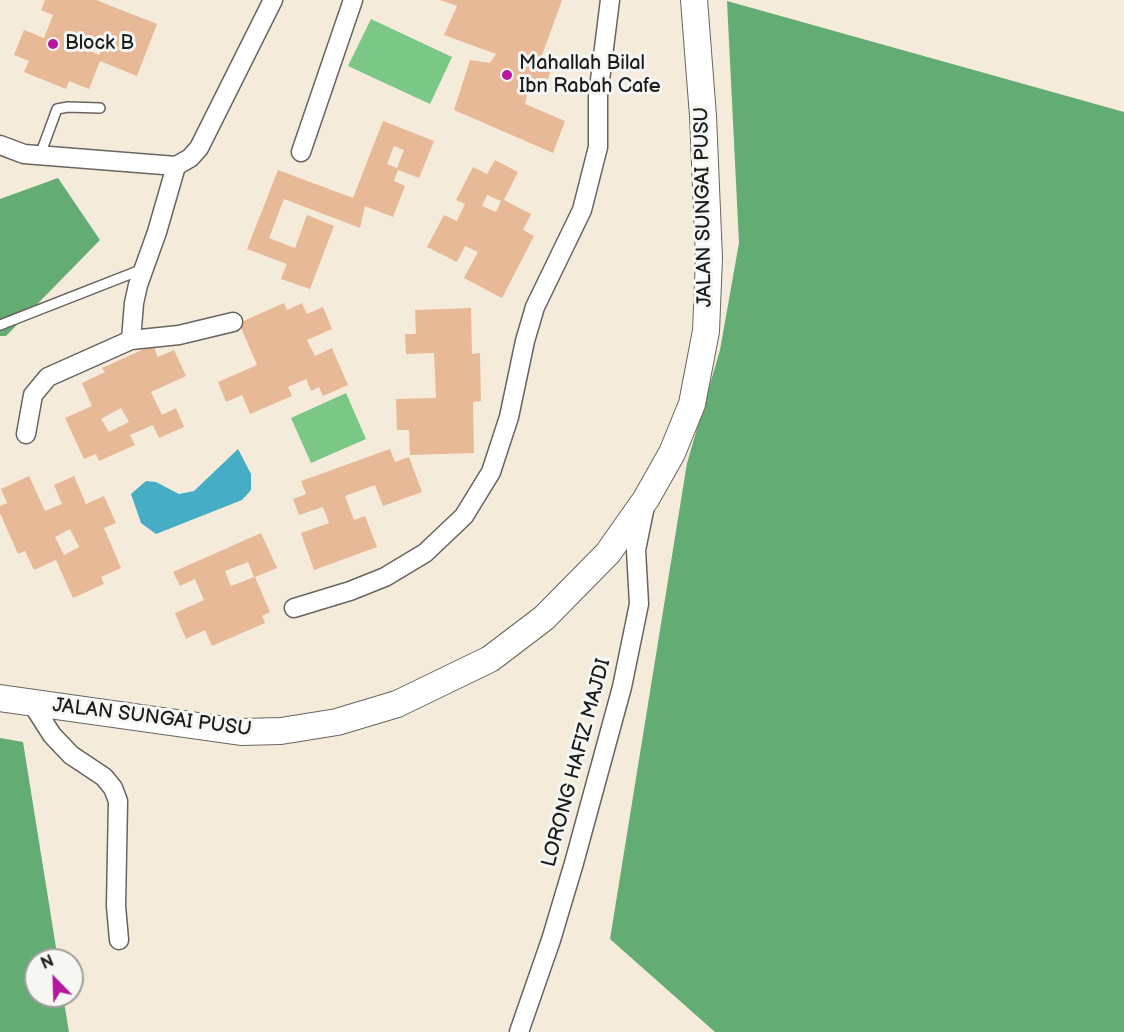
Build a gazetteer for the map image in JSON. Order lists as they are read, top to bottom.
{
  "streets": {
    "main road": ["JALAN SUNGAI PUSU"],
    "street": ["LORONG HAFIZ MAJDI"]
  },
  "crossings": [
    ["JALAN SUNGAI PUSU", "LORONG HAFIZ MAJDI"]
  ],
  "places": ["Block B", "Mahallah Bilal Ibn Rabah Cafe"],
  "north": "top left"
}
